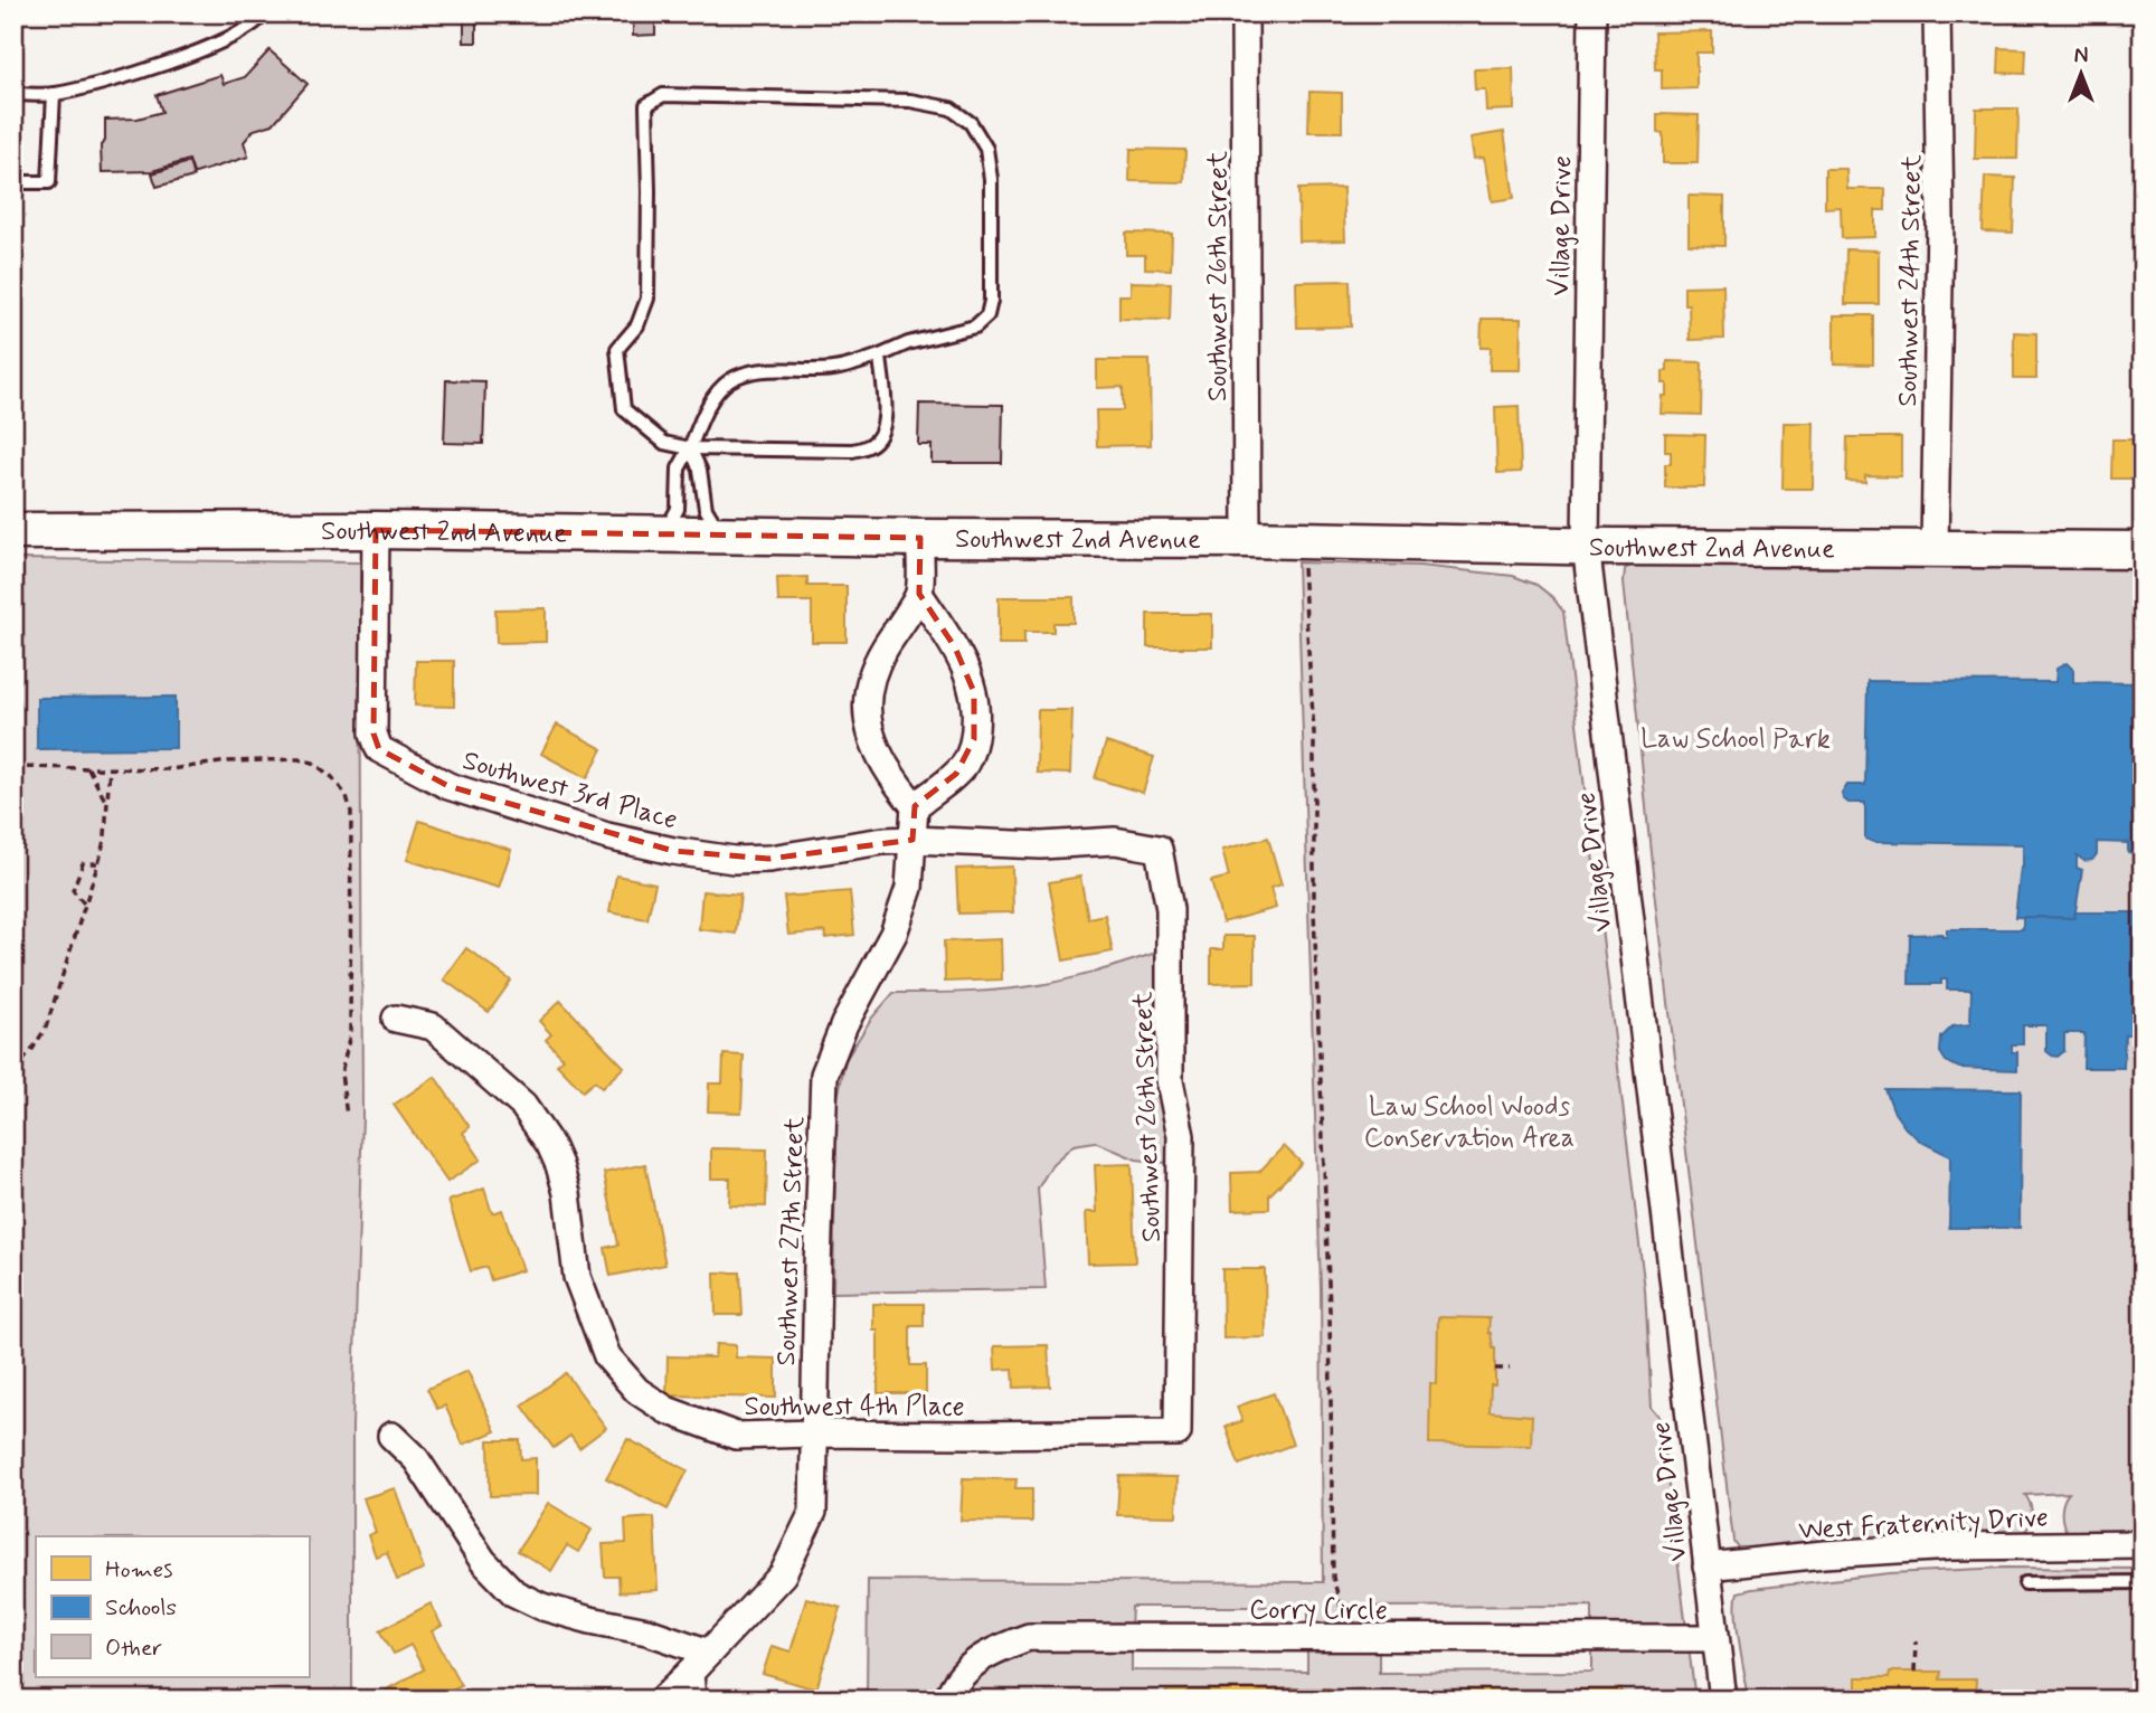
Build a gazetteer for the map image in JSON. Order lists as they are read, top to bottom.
{
  "streets": {
    "main road": ["Southwest 2nd Avenue"],
    "street": [
      "Village Drive",
      "Southwest 26th Street",
      "Southwest 24th Street",
      "Southwest 3rd Place",
      "Southwest 27th Street",
      "Southwest 4th Place",
      "West Fraternity Drive",
      "Corry Circle"
    ]
  },
  "crossings": [
    ["Village Drive", "Southwest 2nd Avenue"],
    ["Village Drive", "West Fraternity Drive"],
    ["Village Drive", "Corry Circle"],
    ["Southwest 26th Street", "Southwest 2nd Avenue"],
    ["Southwest 26th Street", "Southwest 3rd Place"],
    ["Southwest 26th Street", "Southwest 4th Place"],
    ["Southwest 24th Street", "Southwest 2nd Avenue"],
    ["Southwest 2nd Avenue", "Southwest 3rd Place"],
    ["Southwest 3rd Place", "Southwest 27th Street"],
    ["Southwest 27th Street", "Southwest 4th Place"]
  ],
  "parks": ["Law School Park", "Law School Woods Conservation Area"],
  "legend": ["Homes", "Schools", "Other"],
  "north": "top"
}
